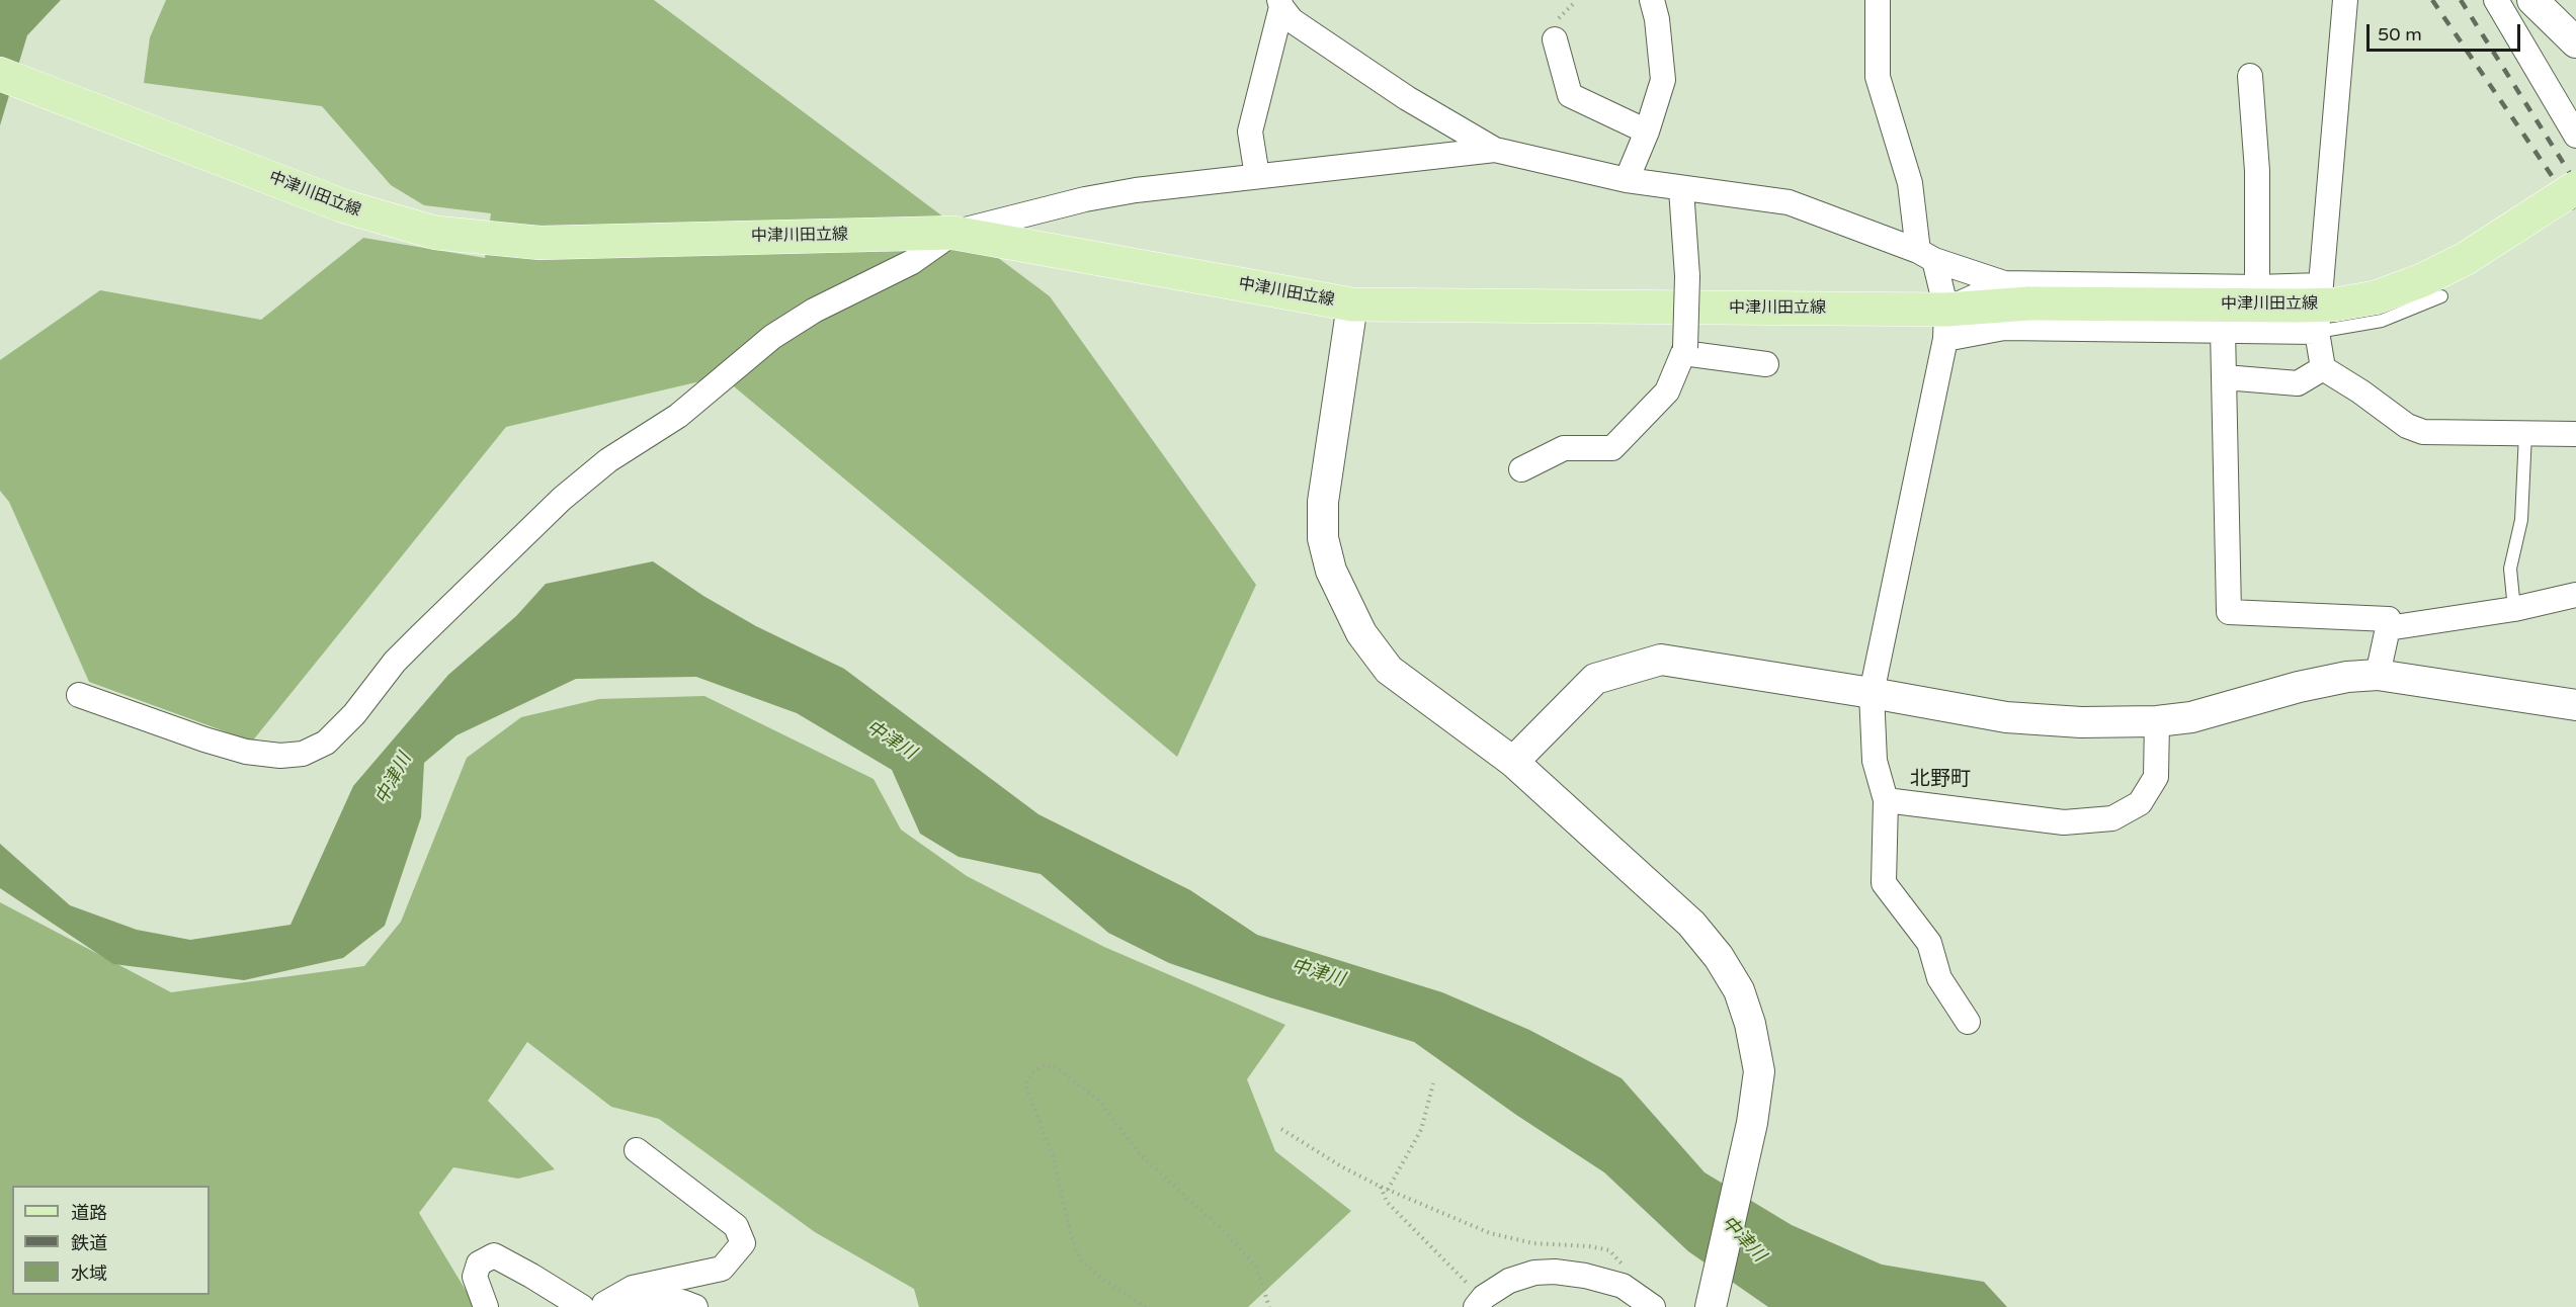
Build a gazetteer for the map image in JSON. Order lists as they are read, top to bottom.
{
  "streets": {
    "main road": ["中津川田立線"]
  },
  "districts": ["北野町"],
  "water": ["中津川"],
  "legend": ["道路", "鉄道", "水域"],
  "scale_bar": "50 m"
}
